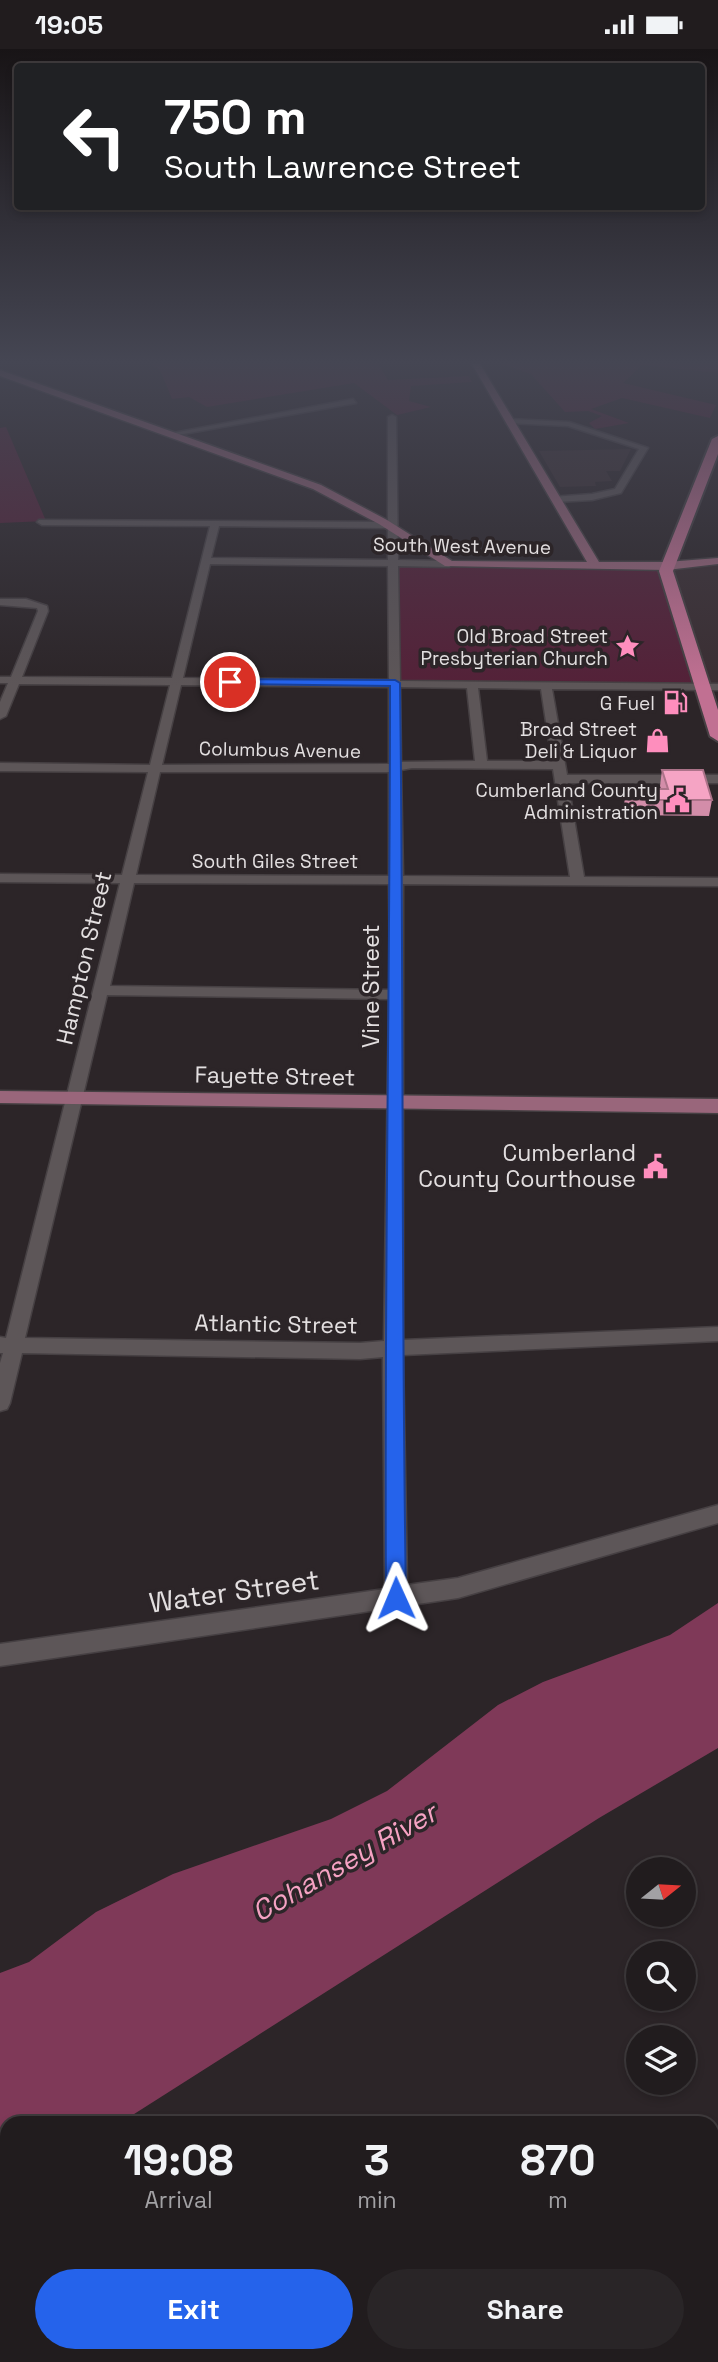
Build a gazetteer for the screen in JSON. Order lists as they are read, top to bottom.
{
  "streets": {
    "main road": ["South West Avenue", "Fayette Street"],
    "street": [
      "Columbus Avenue",
      "South Giles Street",
      "Hampton Street",
      "Vine Street",
      "Atlantic Street",
      "Water Street"
    ]
  },
  "crossings": [
    ["South West Avenue", "Hampton Street"],
    ["South West Avenue", "Vine Street"],
    ["Columbus Avenue", "Hampton Street"],
    ["Columbus Avenue", "Vine Street"],
    ["South Giles Street", "Hampton Street"],
    ["South Giles Street", "Vine Street"],
    ["Hampton Street", "Fayette Street"],
    ["Hampton Street", "Atlantic Street"],
    ["Vine Street", "Fayette Street"],
    ["Vine Street", "Atlantic Street"],
    ["Vine Street", "Water Street"]
  ],
  "water": ["Cohansey River"],
  "places": {
    "place": ["Old Broad Street Presbyterian Church"],
    "fuel station": ["G Fuel"],
    "shop": ["Broad Street Deli & Liquor"],
    "public building": ["Cumberland County Administration", "Cumberland County Courthouse"]
  },
  "north": "right",
  "page": {
    "status": "19:05",
    "turn": ["750 m", "South Lawrence Street"],
    "eta": [
      "19:08",
      "Arrival",
      "3",
      "min",
      "870",
      "m"
    ],
    "buttons": ["Exit", "Share"]
  }
}
